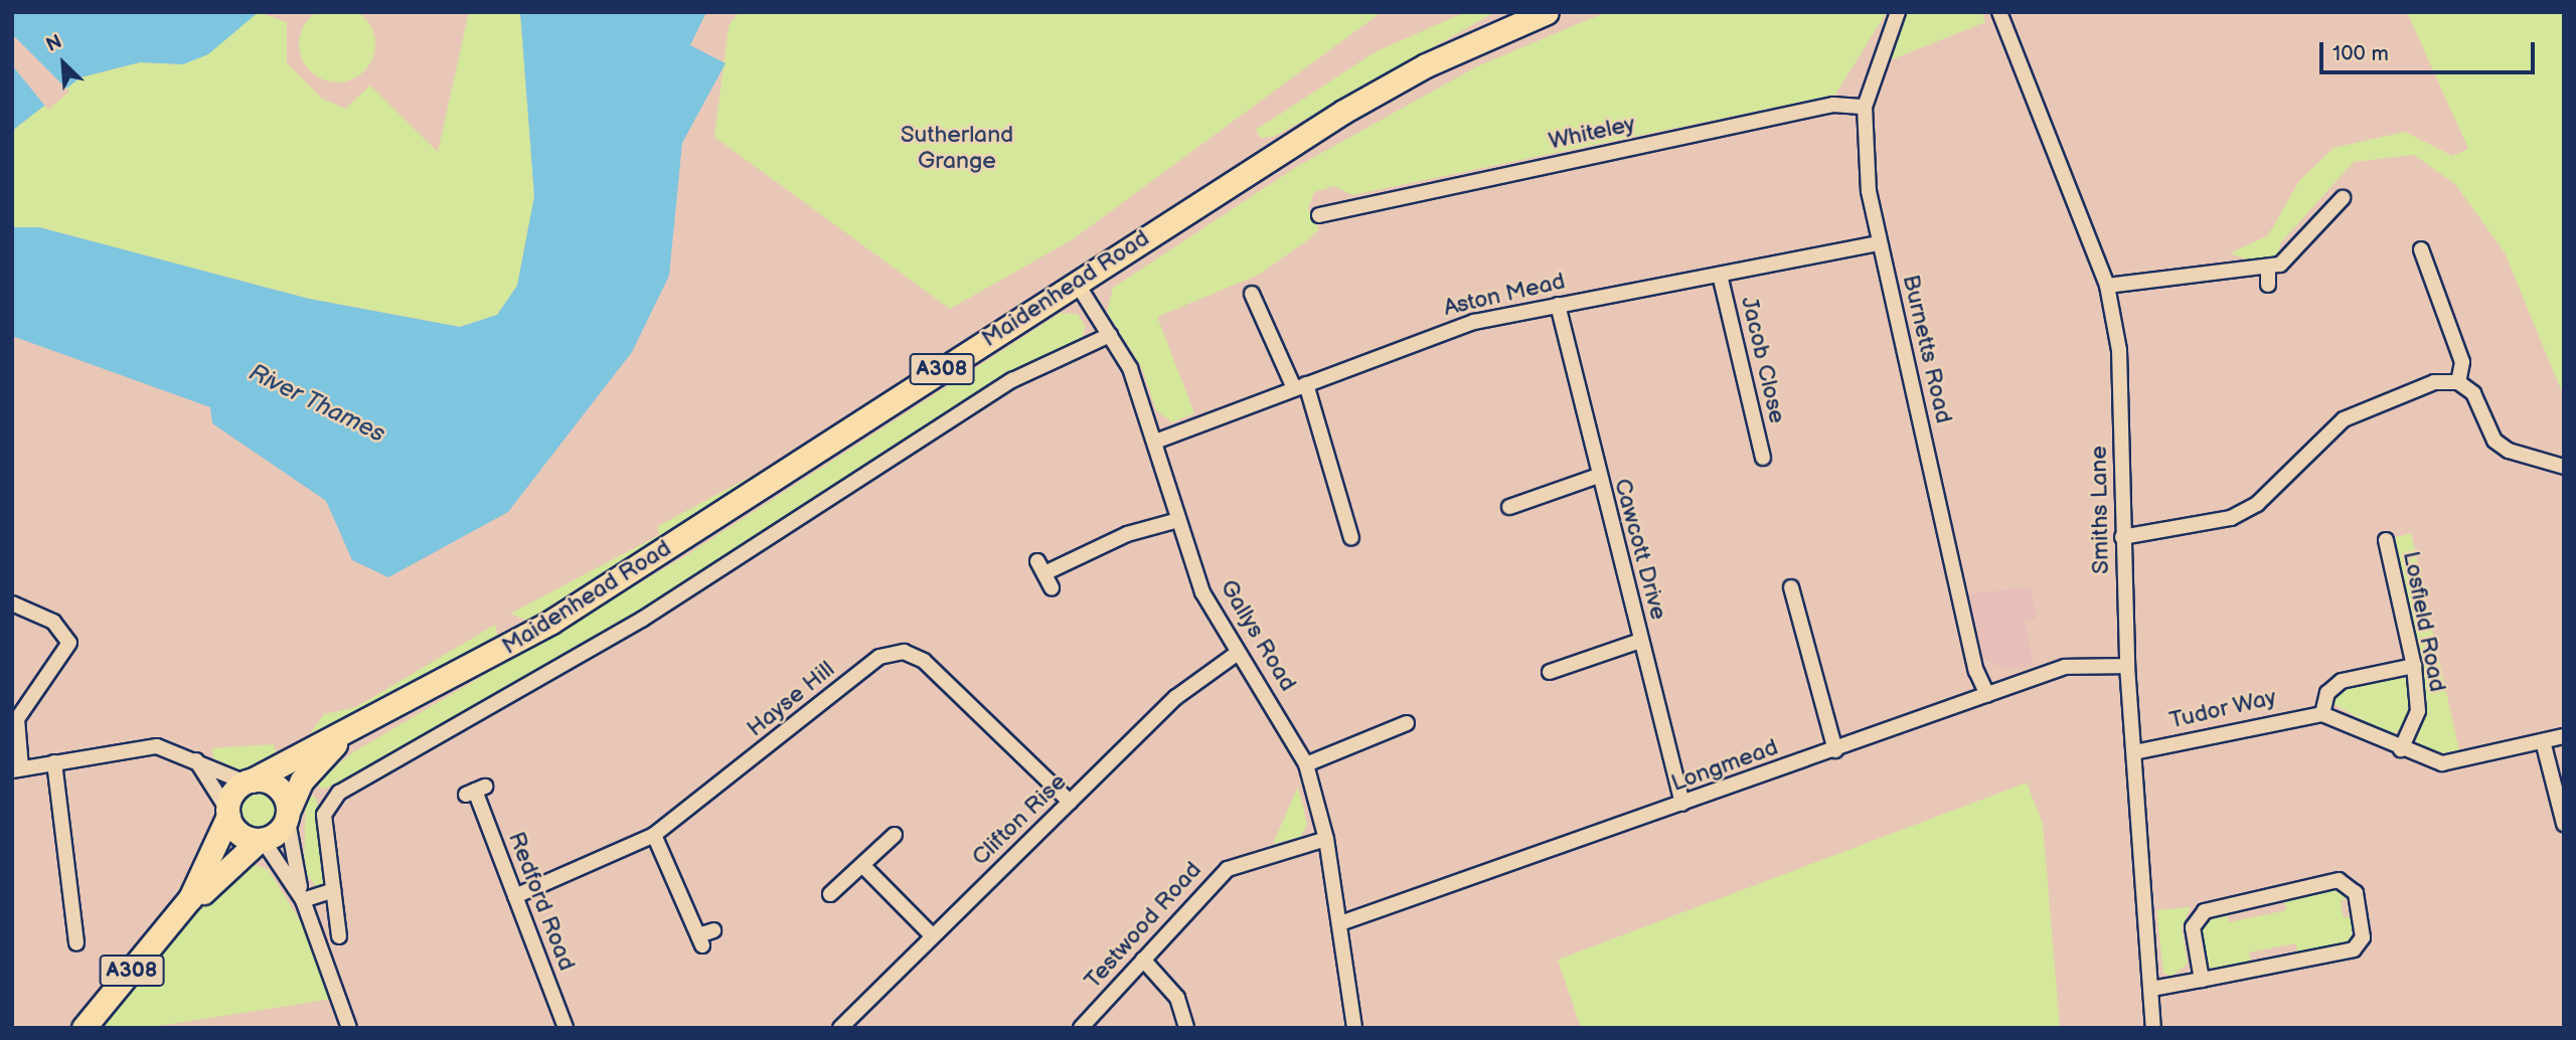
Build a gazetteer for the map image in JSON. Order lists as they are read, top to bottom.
{
  "streets": {
    "main road": ["Maidenhead Road", "A308"],
    "street": [
      "Whiteley",
      "Aston Mead",
      "Burnetts Road",
      "Jacob Close",
      "Smiths Lane",
      "Cawcott Drive",
      "Losfield Road",
      "Gallys Road",
      "Hayse Hill",
      "Tudor Way",
      "Longmead",
      "Clifton Rise",
      "Redford Road",
      "Testwood Road"
    ]
  },
  "crossings": [
    ["Whiteley", "Burnetts Road"],
    ["Maidenhead Road", "A308"],
    ["Maidenhead Road", "Gallys Road"],
    ["Aston Mead", "Burnetts Road"],
    ["Aston Mead", "Jacob Close"],
    ["Aston Mead", "Cawcott Drive"],
    ["Aston Mead", "Gallys Road"],
    ["Burnetts Road", "Longmead"],
    ["Smiths Lane", "Tudor Way"],
    ["Smiths Lane", "Longmead"],
    ["Cawcott Drive", "Longmead"],
    ["Gallys Road", "Longmead"],
    ["Gallys Road", "Clifton Rise"],
    ["Gallys Road", "Testwood Road"],
    ["Hayse Hill", "Clifton Rise"],
    ["Hayse Hill", "Redford Road"]
  ],
  "water": ["River Thames"],
  "parks": ["Sutherland Grange"],
  "scale_bar": "100 m",
  "north": "top left"
}
